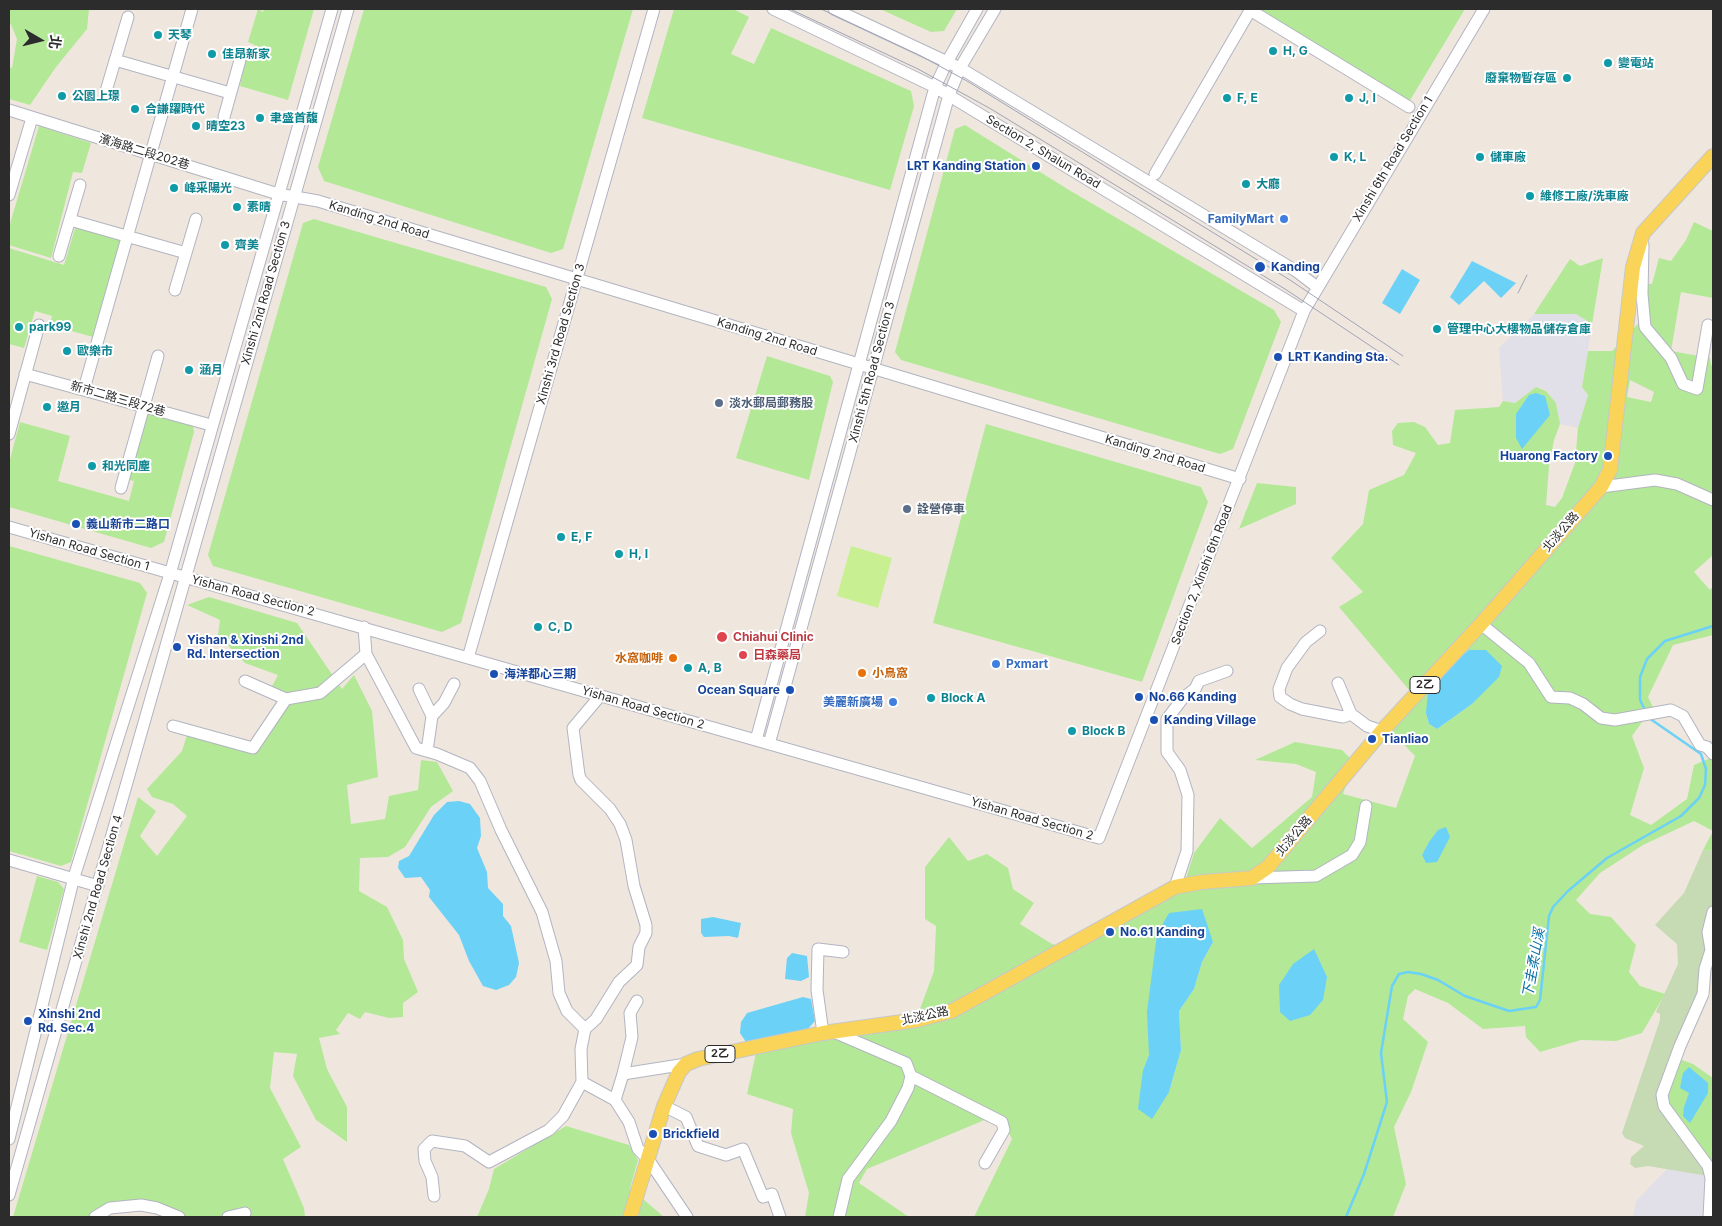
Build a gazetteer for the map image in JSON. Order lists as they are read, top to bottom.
{
  "streets": {
    "main road": ["北淡公路", "2乙"],
    "street": [
      "濱海路二段202巷",
      "Section 2, Shalun Road",
      "Xinshi 6th Road Section 1",
      "Kanding 2nd Road",
      "Xinshi 2nd Road Section 3",
      "Xinshi 3rd Road Section 3",
      "Xinshi 5th Road Section 3",
      "新市二路三段72巷",
      "Yishan Road Section 1",
      "Section 2, Xinshi 6th Road",
      "Yishan Road Section 2",
      "Xinshi 2nd Road Section 4"
    ]
  },
  "crossings": [
    ["濱海路二段202巷", "Kanding 2nd Road"],
    ["濱海路二段202巷", "Xinshi 2nd Road Section 3"],
    ["Section 2, Shalun Road", "Xinshi 6th Road Section 1"],
    ["Section 2, Shalun Road", "Xinshi 5th Road Section 3"],
    ["Section 2, Shalun Road", "Section 2, Xinshi 6th Road"],
    ["Xinshi 6th Road Section 1", "Section 2, Xinshi 6th Road"],
    ["Kanding 2nd Road", "Xinshi 2nd Road Section 3"],
    ["Kanding 2nd Road", "Xinshi 3rd Road Section 3"],
    ["Kanding 2nd Road", "Xinshi 5th Road Section 3"],
    ["Kanding 2nd Road", "Section 2, Xinshi 6th Road"],
    ["Xinshi 2nd Road Section 3", "新市二路三段72巷"],
    ["Xinshi 2nd Road Section 3", "Yishan Road Section 1"],
    ["Xinshi 2nd Road Section 3", "Yishan Road Section 2"],
    ["Xinshi 2nd Road Section 3", "Xinshi 2nd Road Section 4"],
    ["Xinshi 3rd Road Section 3", "Yishan Road Section 2"],
    ["Xinshi 5th Road Section 3", "Yishan Road Section 2"],
    ["Yishan Road Section 1", "Yishan Road Section 2"],
    ["Yishan Road Section 1", "Xinshi 2nd Road Section 4"],
    ["Section 2, Xinshi 6th Road", "Yishan Road Section 2"],
    ["Yishan Road Section 2", "Xinshi 2nd Road Section 4"]
  ],
  "water": ["下圭柔山溪"],
  "places": [
    "天琴",
    "H, G",
    "佳昂新家",
    "變電站",
    "廢棄物暫存區",
    "公園上璟",
    "F, E",
    "J, I",
    "合謙躍時代",
    "聿盛首馥",
    "晴空23",
    "K, L",
    "儲車廠",
    "LRT Kanding Station",
    "大廳",
    "峰采陽光",
    "維修工廠/洗車廠",
    "素晴",
    "FamilyMart",
    "齊美",
    "Kanding",
    "park99",
    "管理中心大樓物品儲存倉庫",
    "歐樂市",
    "LRT Kanding Sta.",
    "涵月",
    "淡水郵局郵務股",
    "邀月",
    "Huarong Factory",
    "和光同塵",
    "詮營停車",
    "義山新市二路口",
    "E, F",
    "H, I",
    "C, D",
    "Chiahui Clinic",
    "Yishan & Xinshi 2nd Rd. Intersection",
    "日森藥局",
    "水窩咖啡",
    "Pxmart",
    "A, B",
    "小鳥窩",
    "海洋都心三期",
    "Ocean Square",
    "No.66 Kanding",
    "Block A",
    "美麗新廣場",
    "Kanding Village",
    "Block B",
    "Tianliao",
    "No.61 Kanding",
    "Xinshi 2nd Rd. Sec.4",
    "Brickfield"
  ],
  "north": "right"
}
